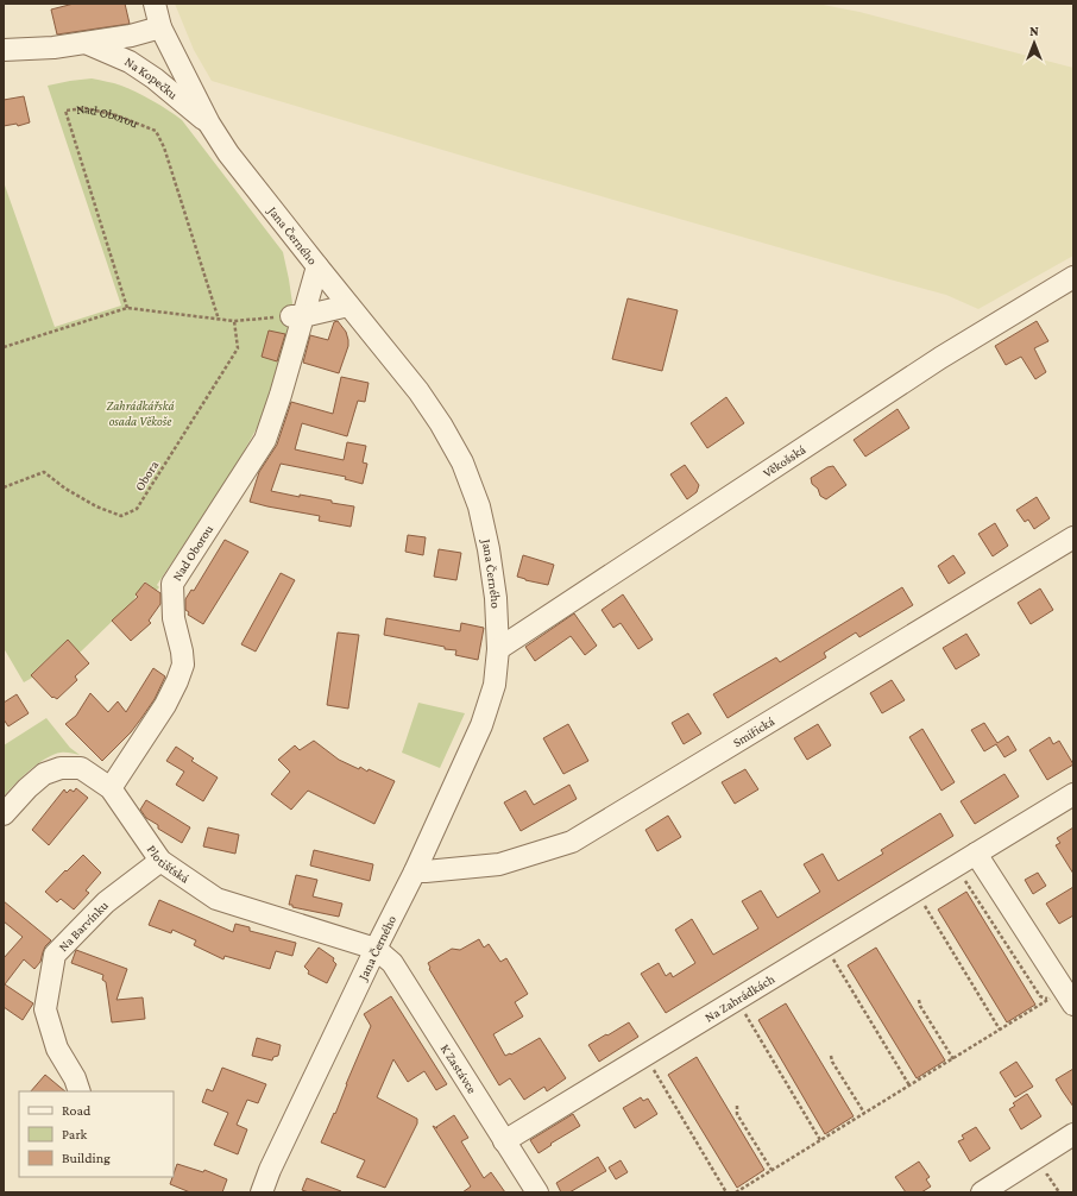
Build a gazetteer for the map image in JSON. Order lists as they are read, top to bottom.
{
  "streets": {
    "street": [
      "Na Kopečku",
      "Nad Oborou",
      "Jana Černého",
      "Věkošská",
      "Smiřická",
      "Plotišťská",
      "Na Barvínku",
      "Na Zahrádkách",
      "K Zastávce"
    ],
    "path": ["Obora"]
  },
  "crossings": [
    ["Na Kopečku", "Jana Černého"],
    ["Nad Oborou", "Jana Černého"],
    ["Nad Oborou", "Plotišťská"],
    ["Jana Černého", "Věkošská"],
    ["Jana Černého", "Smiřická"],
    ["Jana Černého", "Plotišťská"],
    ["Jana Černého", "K Zastávce"],
    ["Plotišťská", "Na Barvínku"],
    ["Plotišťská", "K Zastávce"],
    ["Na Zahrádkách", "K Zastávce"]
  ],
  "parks": ["Zahrádkářská osada Věkoše"],
  "legend": ["Road", "Park", "Building"],
  "north": "top"
}
